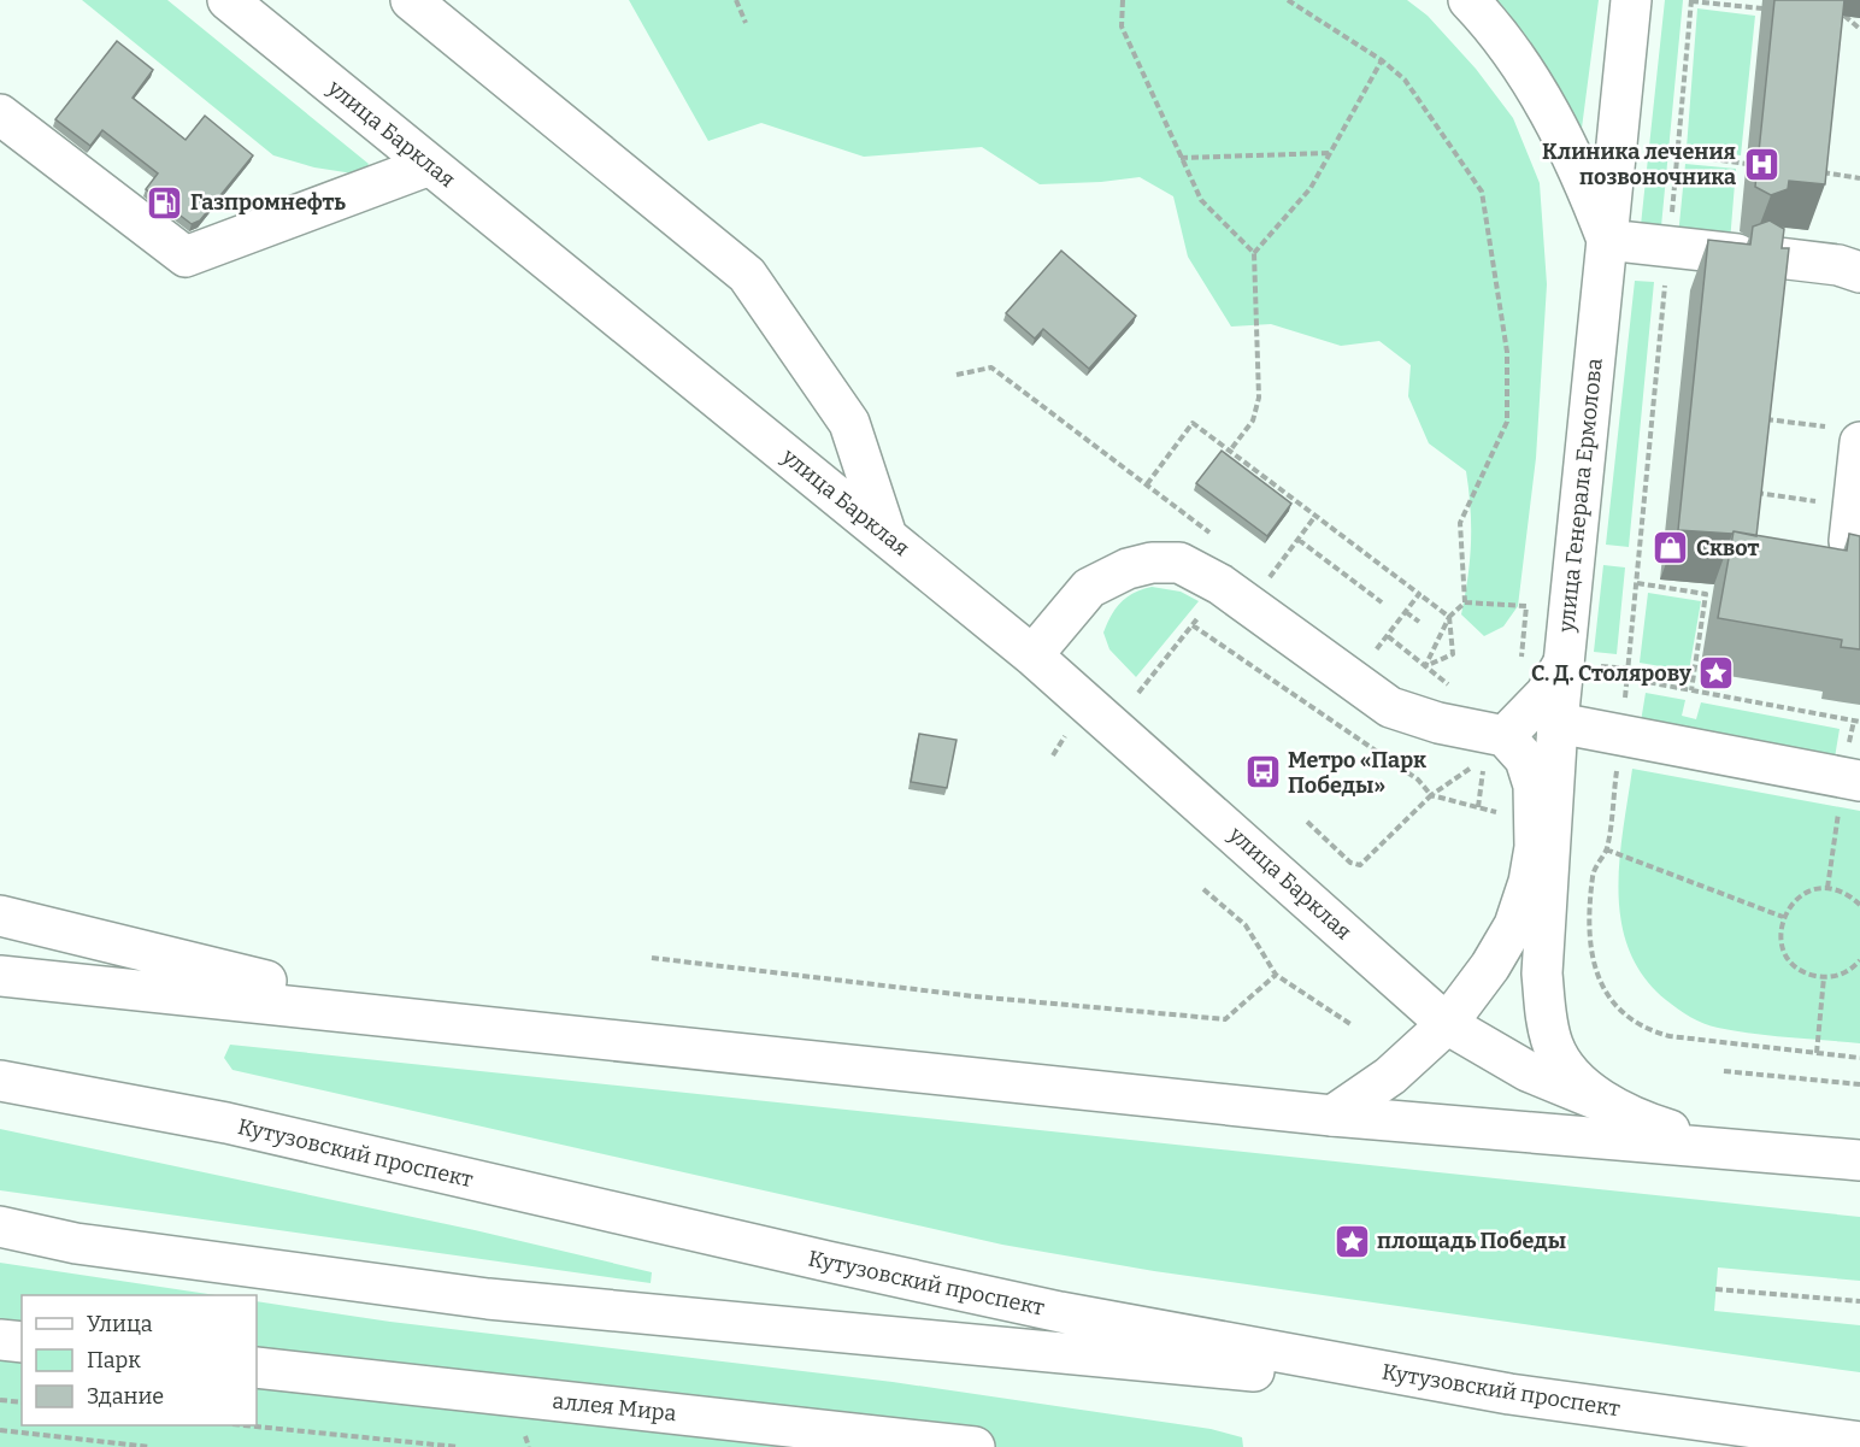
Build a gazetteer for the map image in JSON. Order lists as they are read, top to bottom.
{
  "streets": {
    "main road": [
      "улица Барклая",
      "улица Генерала Ермолова",
      "Кутузовский проспект",
      "аллея Мира"
    ]
  },
  "crossings": [
    ["улица Барклая", "улица Генерала Ермолова"]
  ],
  "places": {
    "hospital": ["Клиника лечения позвоночника"],
    "fuel station": ["Газпромнефть"],
    "shop": ["Сквот"],
    "place": ["С. Д. Столярову", "площадь Победы"],
    "bus stop": ["Метро «Парк Победы»"]
  },
  "legend": ["Улица", "Парк", "Здание"]
}
